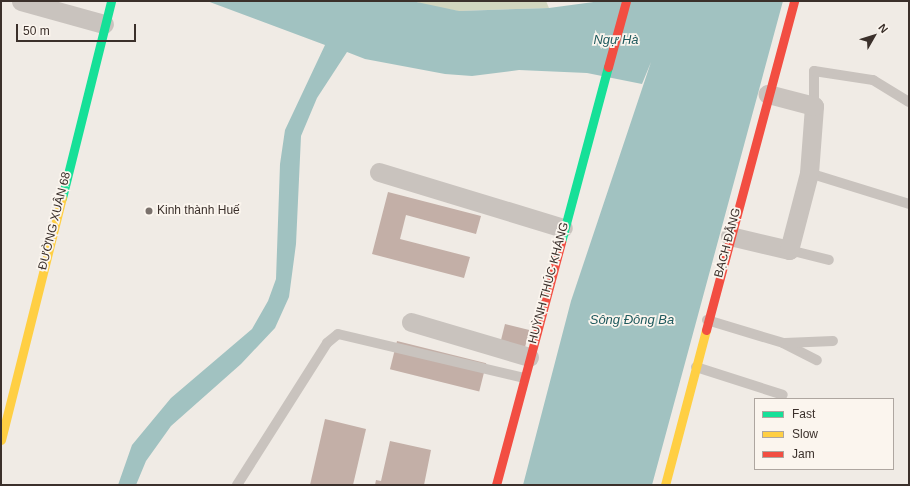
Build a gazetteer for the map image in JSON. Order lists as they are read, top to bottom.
{
  "streets": {
    "street": ["ĐƯỜNG XUÂN 68", "BẠCH ĐẰNG", "HUỲNH THÚC KHÁNG"]
  },
  "water": ["Ngự Hà", "Sông Đông Ba"],
  "places": ["Kinh thành Huế"],
  "legend": ["Fast", "Slow", "Jam"],
  "scale_bar": "50 m",
  "north": "top right"
}
